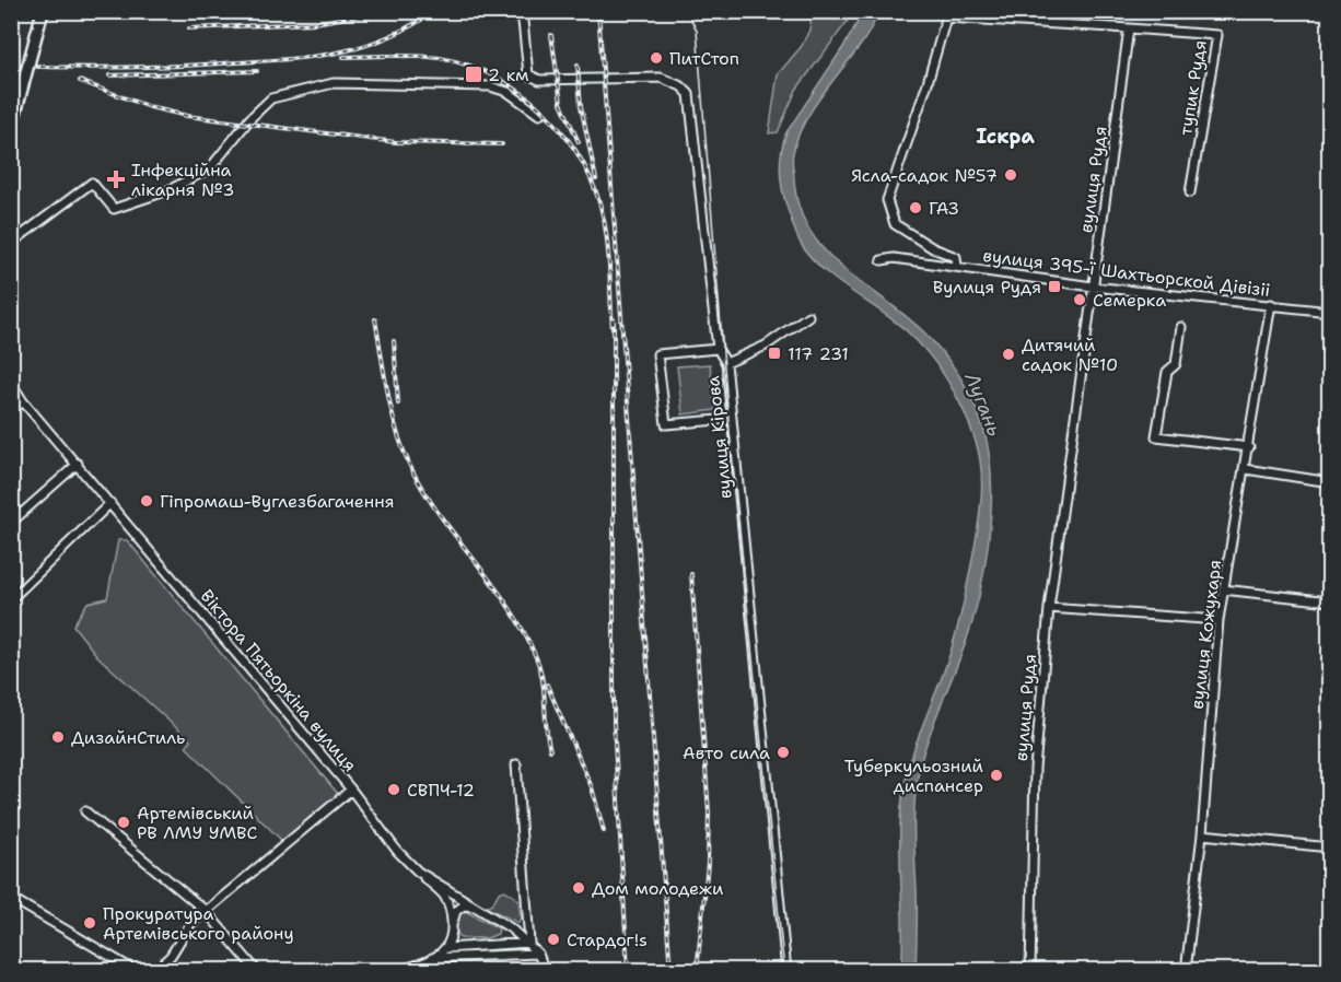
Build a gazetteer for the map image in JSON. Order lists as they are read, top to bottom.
{
  "streets": {
    "street": [
      "тупик Рудя",
      "вулиця Рудя",
      "вулиця 395-ї Шахтьорской Дівізіі",
      "вулиця Кірова",
      "вулиця Кожухаря",
      "Віктора Пятьоркіна вулиця"
    ]
  },
  "crossings": [
    ["тупик Рудя", "вулиця Рудя"],
    ["вулиця Рудя", "вулиця 395-ї Шахтьорской Дівізіі"],
    ["вулиця 395-ї Шахтьорской Дівізіі", "вулиця Кожухаря"]
  ],
  "districts": ["Іскра"],
  "water": ["Лугань"],
  "places": {
    "other": [
      "ПитСтоп",
      "Ясла-садок №57",
      "ГАЗ",
      "Семерка",
      "Дитячий садок №10",
      "Гіпромаш-Вуглезбагачення",
      "ДизайнСтиль",
      "Авто сила",
      "Туберкульозний диспансер",
      "СВПЧ-12",
      "Артемівський РВ ЛМУ УМВС",
      "Дом молодежи",
      "Прокуратура Артемівського району",
      "Стардог!s"
    ],
    "transit": ["2 км", "Вулиця Рудя", "117 231"],
    "health": ["Інфекційна лікарня №3"]
  }
}
